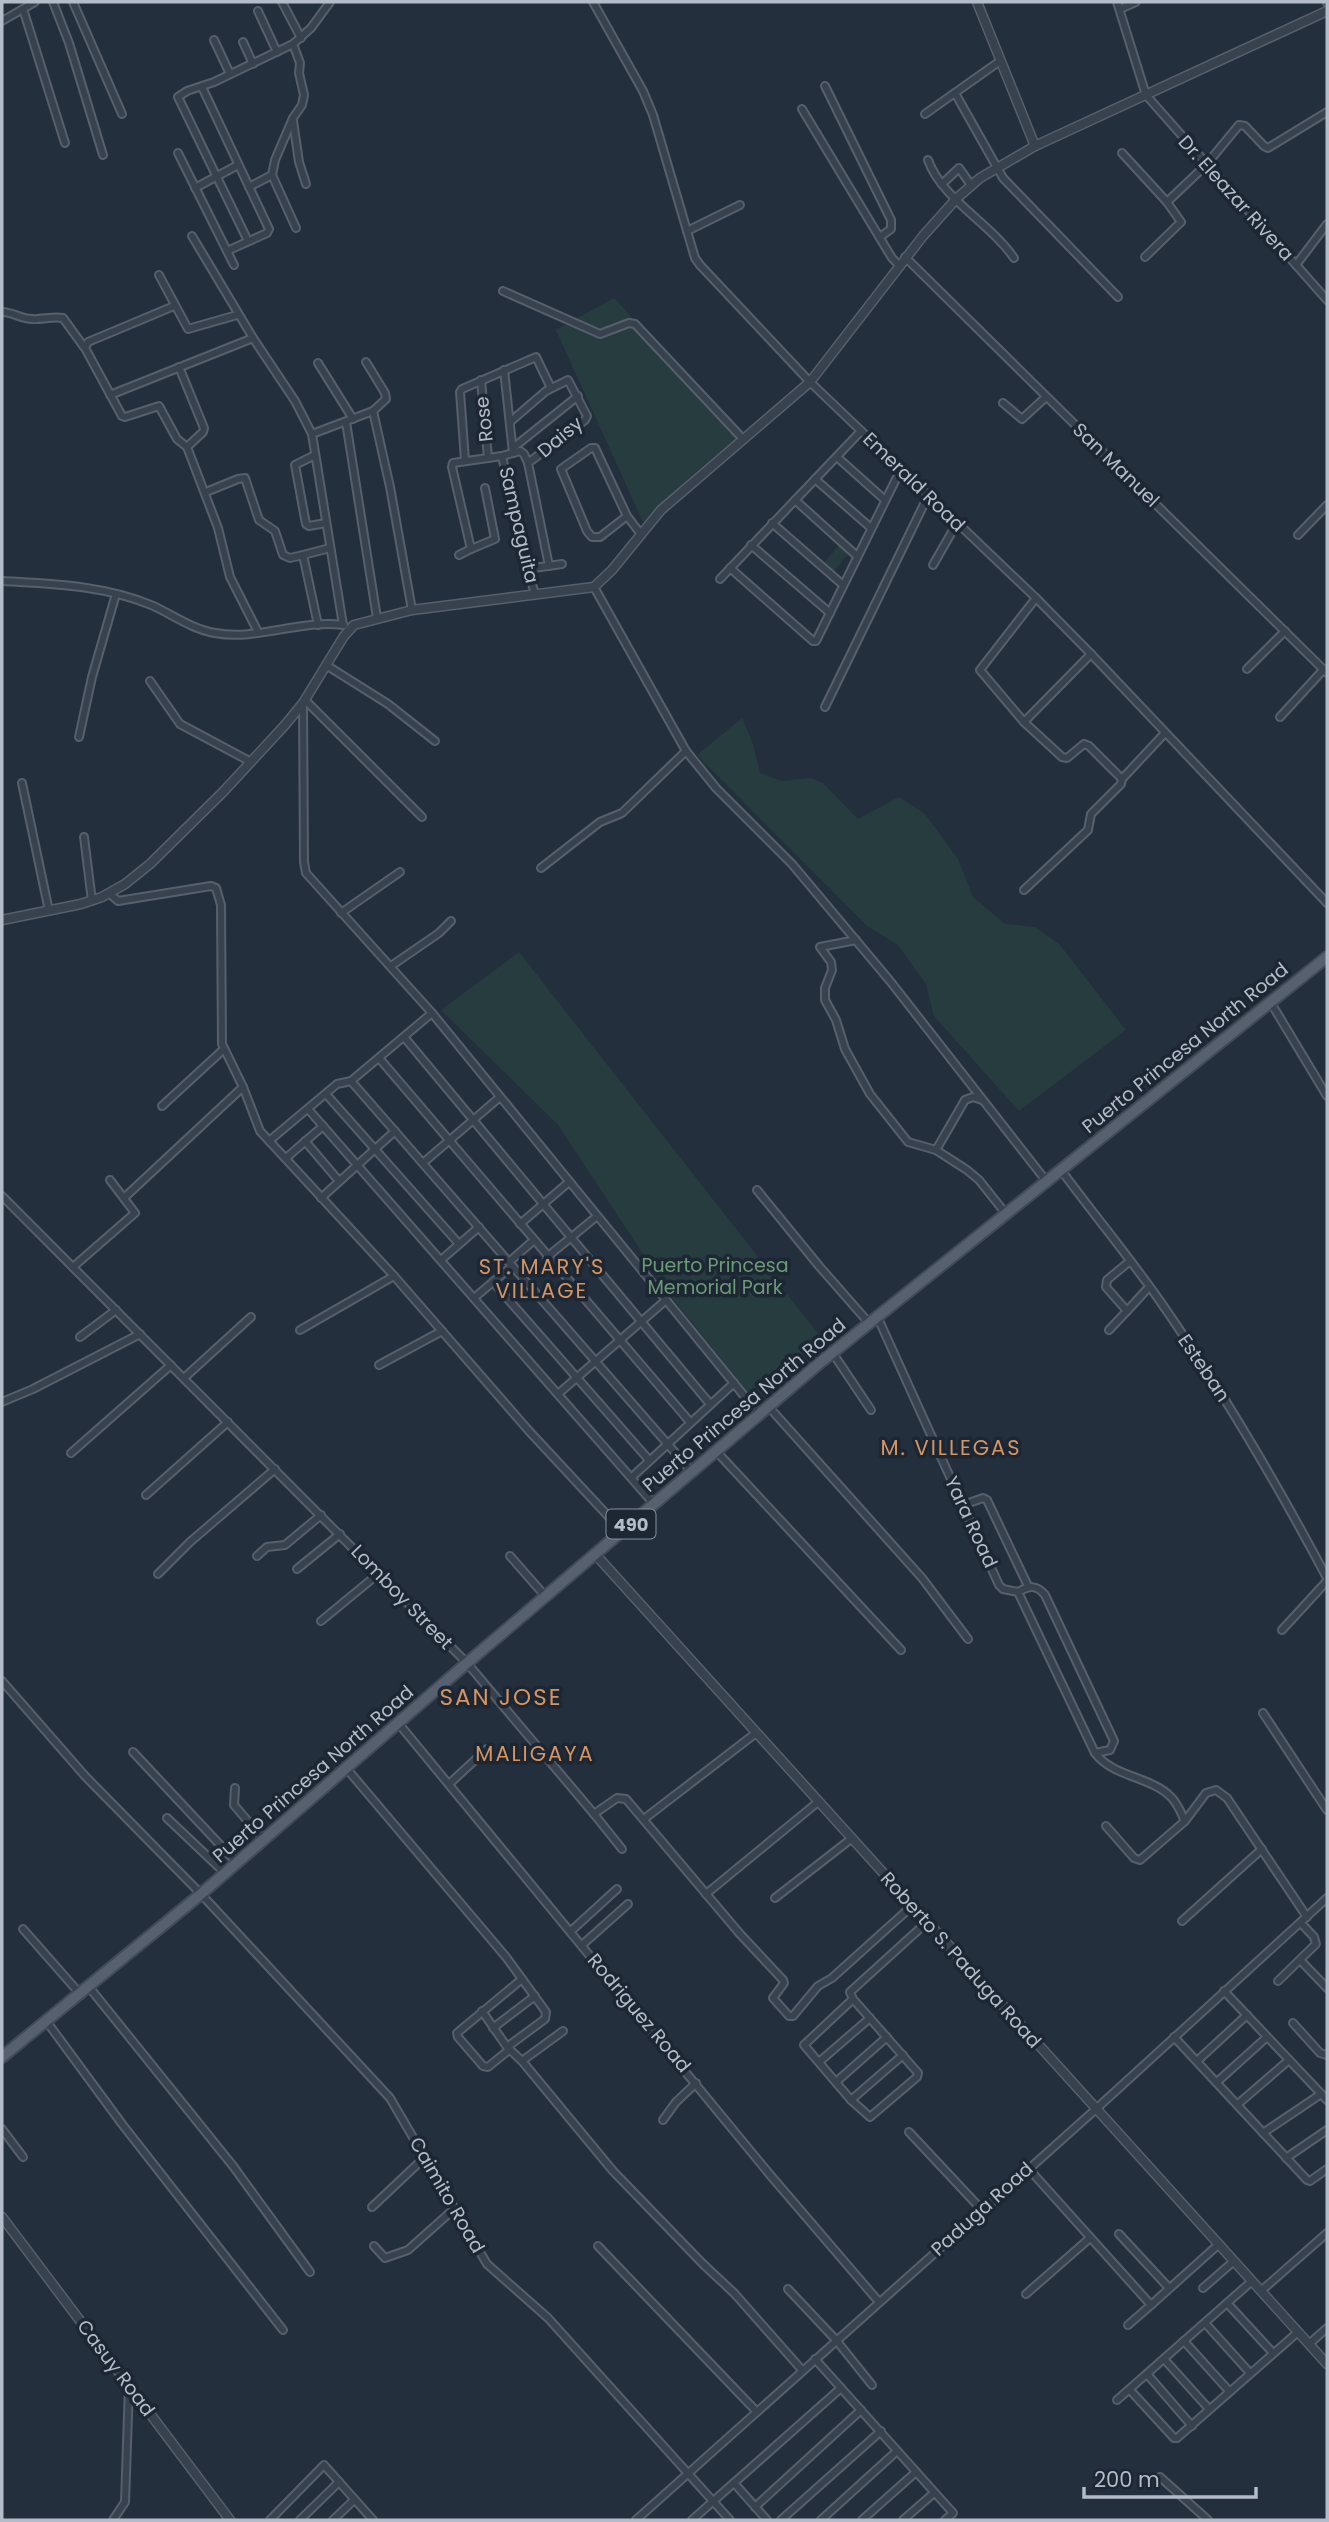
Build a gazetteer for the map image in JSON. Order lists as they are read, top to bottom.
{
  "streets": {
    "main road": ["Puerto Princesa North Road", "490"],
    "street": [
      "Dr. Eleazar Rivera",
      "Rose",
      "Daisy",
      "San Manuel",
      "Emerald Road",
      "Sampaguita",
      "Esteban",
      "Yara Road",
      "Lomboy Street",
      "Roberto S. Paduga Road",
      "Rodriguez Road",
      "Caimito Road",
      "Paduga Road",
      "Casuy Road"
    ]
  },
  "crossings": [
    ["Puerto Princesa North Road", "Esteban"],
    ["Puerto Princesa North Road", "Yara Road"],
    ["Puerto Princesa North Road", "Lomboy Street"],
    ["Puerto Princesa North Road", "Roberto S. Paduga Road"],
    ["Puerto Princesa North Road", "Rodriguez Road"],
    ["Puerto Princesa North Road", "Caimito Road"],
    ["Roberto S. Paduga Road", "Paduga Road"],
    ["Rodriguez Road", "Paduga Road"],
    ["Caimito Road", "Paduga Road"]
  ],
  "districts": [
    "ST. MARY'S VILLAGE",
    "M. VILLEGAS",
    "SAN JOSE",
    "MALIGAYA"
  ],
  "parks": ["Puerto Princesa Memorial Park"],
  "scale_bar": "200 m"
}
